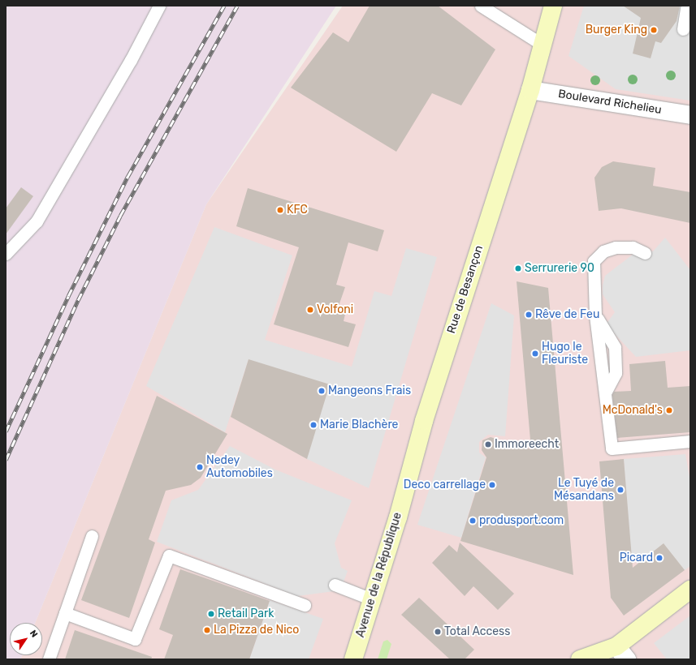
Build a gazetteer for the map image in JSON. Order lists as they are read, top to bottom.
{
  "streets": {
    "main road": ["Rue de Besançon", "Avenue de la République"],
    "street": ["Boulevard Richelieu"]
  },
  "crossings": [
    ["Boulevard Richelieu", "Rue de Besançon"],
    ["Rue de Besançon", "Avenue de la République"]
  ],
  "places": [
    "Burger King",
    "KFC",
    "Serrurerie 90",
    "Volfoni",
    "Rêve de Feu",
    "Hugo le Fleuriste",
    "Mangeons Frais",
    "McDonald's",
    "Marie Blachère",
    "Immoreecht",
    "Nedey Automobiles",
    "Deco carrellage",
    "Le Tuyé de Mésandans",
    "produsport.com",
    "Picard",
    "Retail Park",
    "La Pizza de Nico",
    "Total Access"
  ],
  "north": "top right"
}
